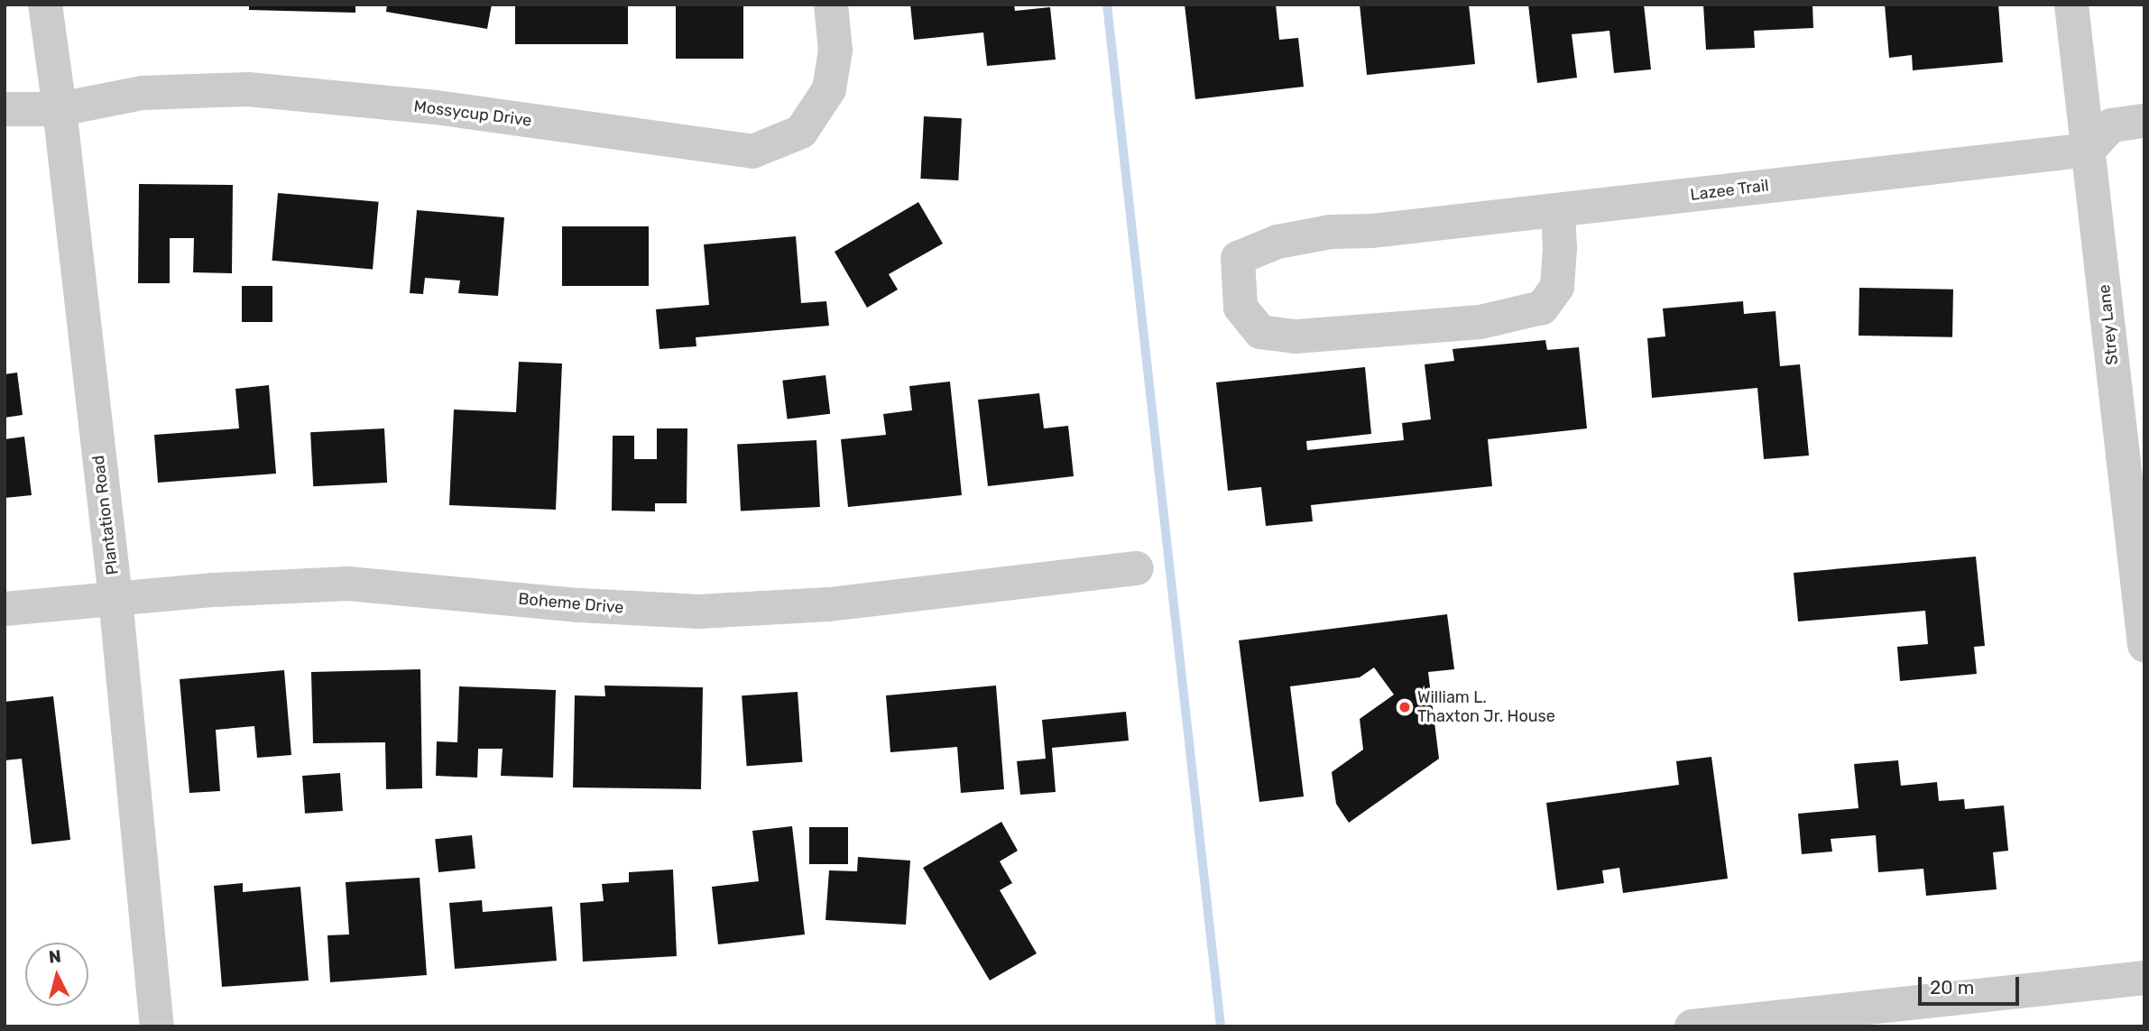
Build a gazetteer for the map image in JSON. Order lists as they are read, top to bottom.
{
  "streets": {
    "street": [
      "Mossycup Drive",
      "Lazee Trail",
      "Strey Lane",
      "Plantation Road",
      "Boheme Drive"
    ]
  },
  "crossings": [
    ["Mossycup Drive", "Plantation Road"],
    ["Lazee Trail", "Strey Lane"],
    ["Plantation Road", "Boheme Drive"]
  ],
  "places": ["William L. Thaxton Jr. House"],
  "scale_bar": "20 m",
  "north": "top"
}
